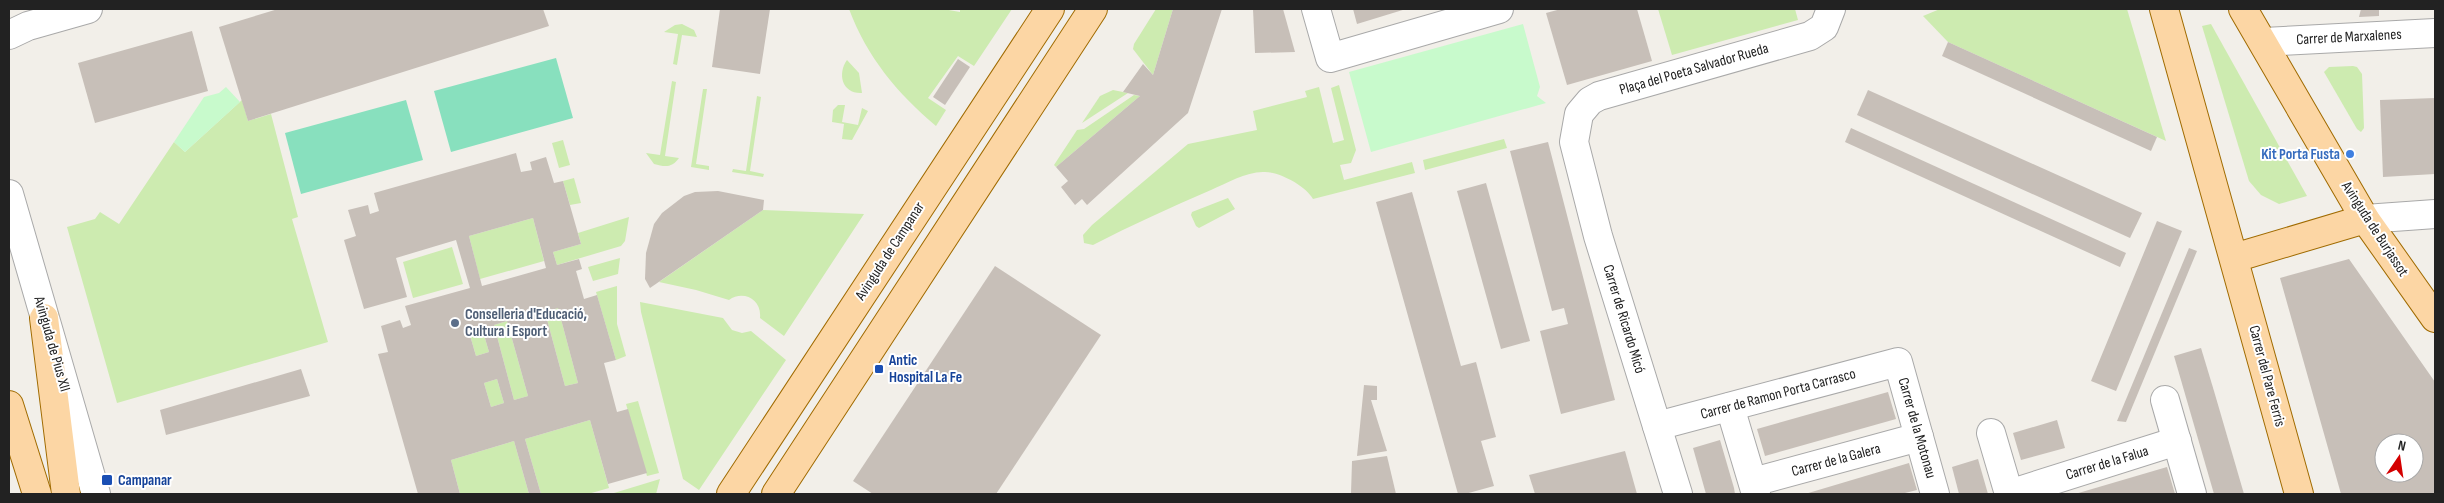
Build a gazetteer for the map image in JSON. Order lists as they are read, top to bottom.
{
  "streets": {
    "main road": ["Avinguda de Burjassot", "Avinguda de Campanar", "Carrer del Pare Ferris"],
    "street": [
      "Carrer de Marxalenes",
      "Plaça del Poeta Salvador Rueda",
      "Carrer de Ricardo Micó",
      "Avinguda de Pius XII",
      "Carrer de Ramon Porta Carrasco",
      "Carrer de la Motonau",
      "Carrer de la Galera",
      "Carrer de la Falua"
    ]
  },
  "crossings": [
    ["Carrer de Marxalenes", "Avinguda de Burjassot"],
    ["Plaça del Poeta Salvador Rueda", "Carrer de Ricardo Micó"],
    ["Carrer de Ricardo Micó", "Carrer de Ramon Porta Carrasco"],
    ["Carrer de Ramon Porta Carrasco", "Carrer de la Motonau"],
    ["Carrer de la Motonau", "Carrer de la Galera"]
  ],
  "places": {
    "other": ["Kit Porta Fusta", "Conselleria d'Educació, Cultura i Esport"],
    "transit": ["Antic Hospital La Fe", "Campanar"]
  },
  "north": "top"
}
